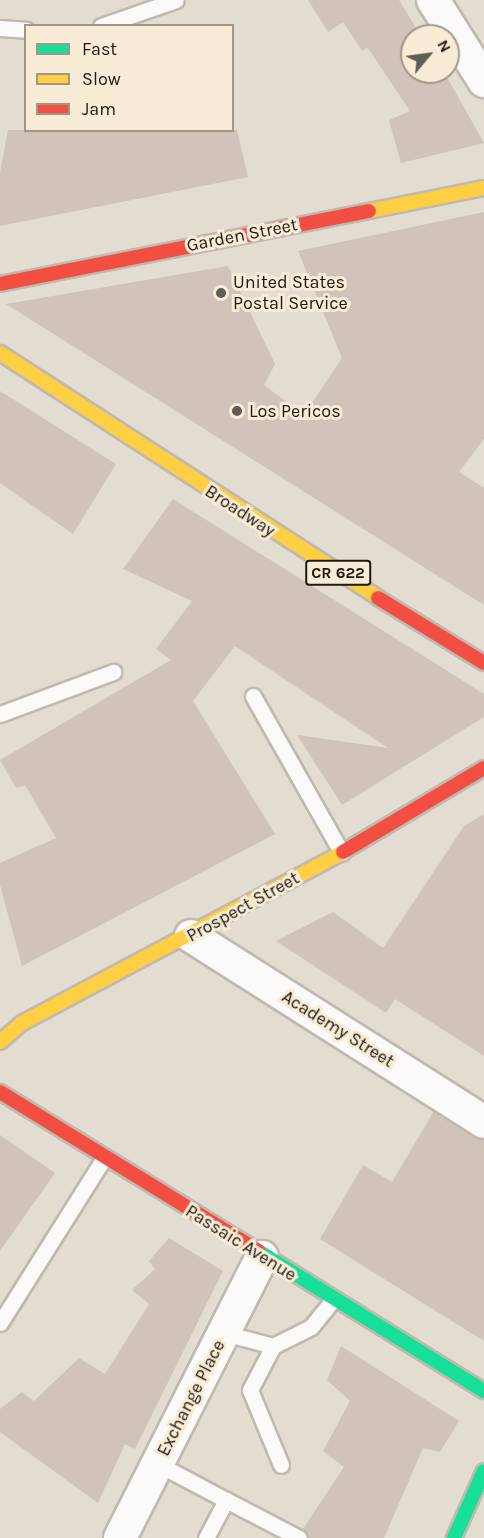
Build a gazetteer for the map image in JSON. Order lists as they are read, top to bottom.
{
  "streets": {
    "main road": [
      "Garden Street",
      "Broadway",
      "CR 622",
      "Prospect Street",
      "Passaic Avenue"
    ],
    "street": ["Academy Street", "Exchange Place"]
  },
  "crossings": [
    ["Prospect Street", "Academy Street"],
    ["Passaic Avenue", "Exchange Place"]
  ],
  "places": ["United States Postal Service", "Los Pericos"],
  "legend": ["Fast", "Slow", "Jam"],
  "north": "top right"
}
